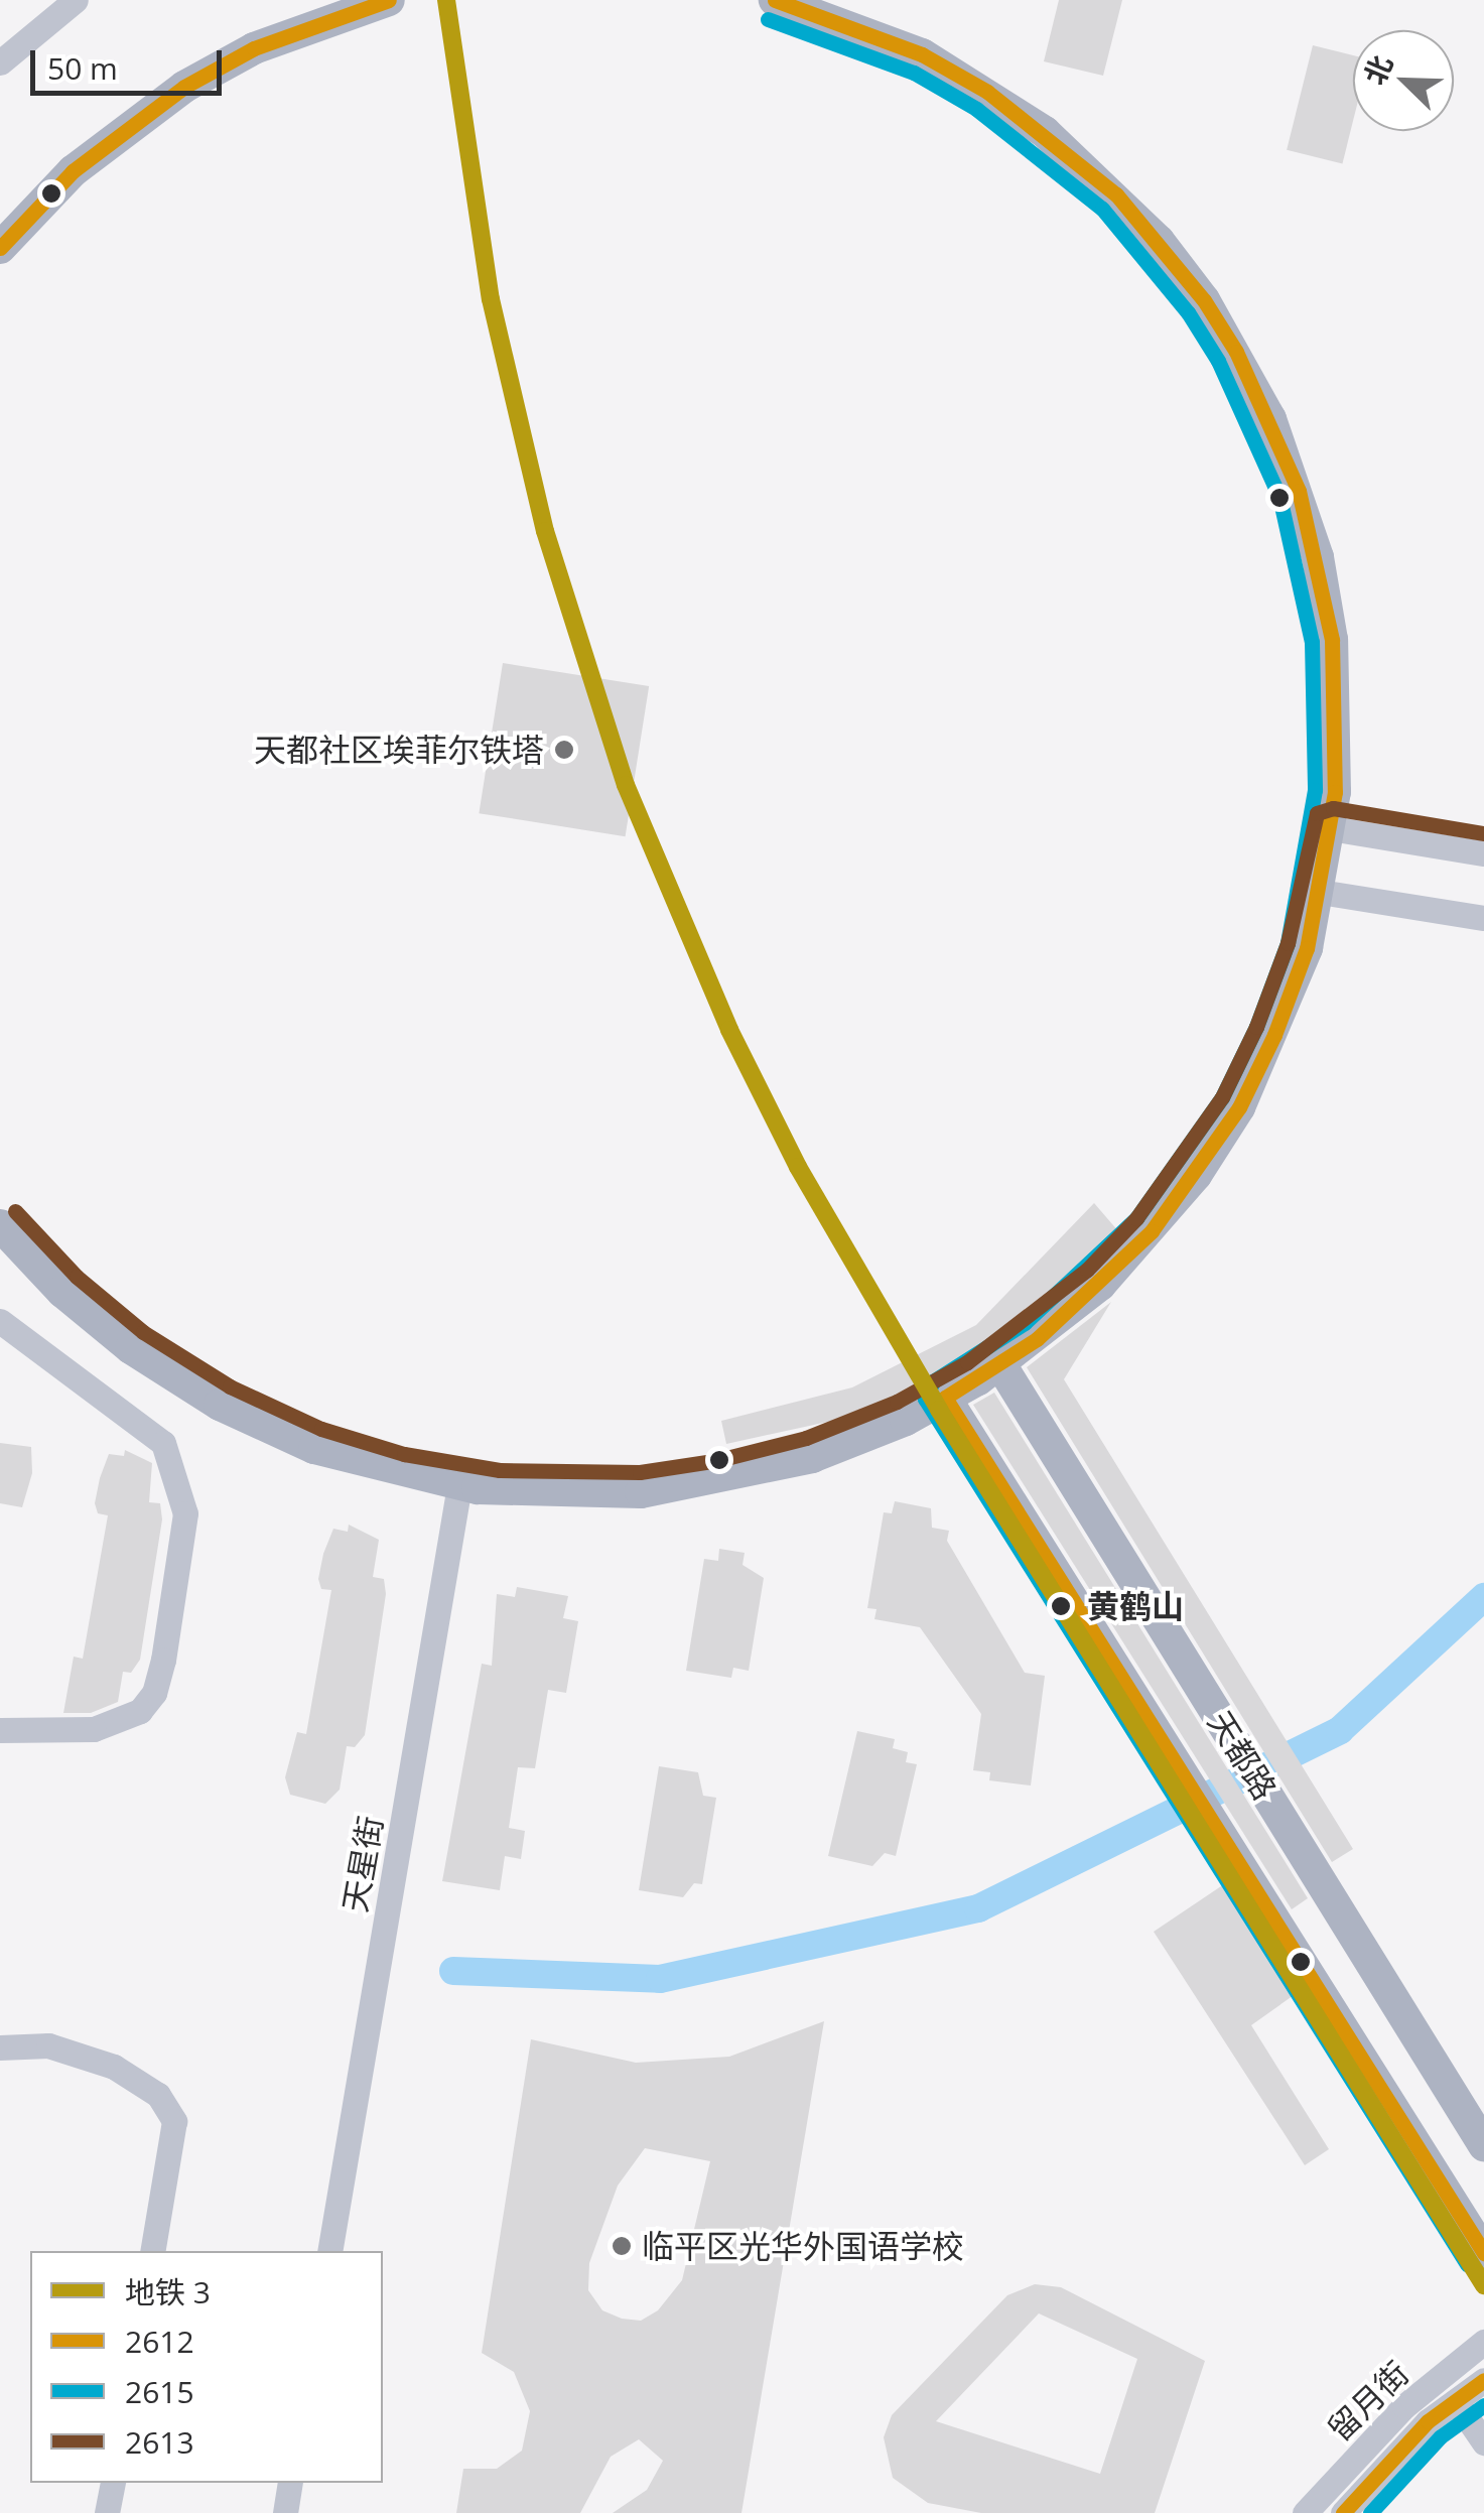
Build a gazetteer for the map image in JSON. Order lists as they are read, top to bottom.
{
  "streets": {
    "main road": ["天都路"],
    "street": ["天星街", "留月街"]
  },
  "places": ["天都社区埃菲尔铁塔", "黄鹤山", "临平区光华外国语学校"],
  "lines": [
    "metro line 3",
    "transit line 2612",
    "transit line 2615",
    "transit line 2613"
  ],
  "legend": [
    "地铁 3",
    "2612",
    "2615",
    "2613"
  ],
  "scale_bar": "50 m",
  "north": "top left"
}
